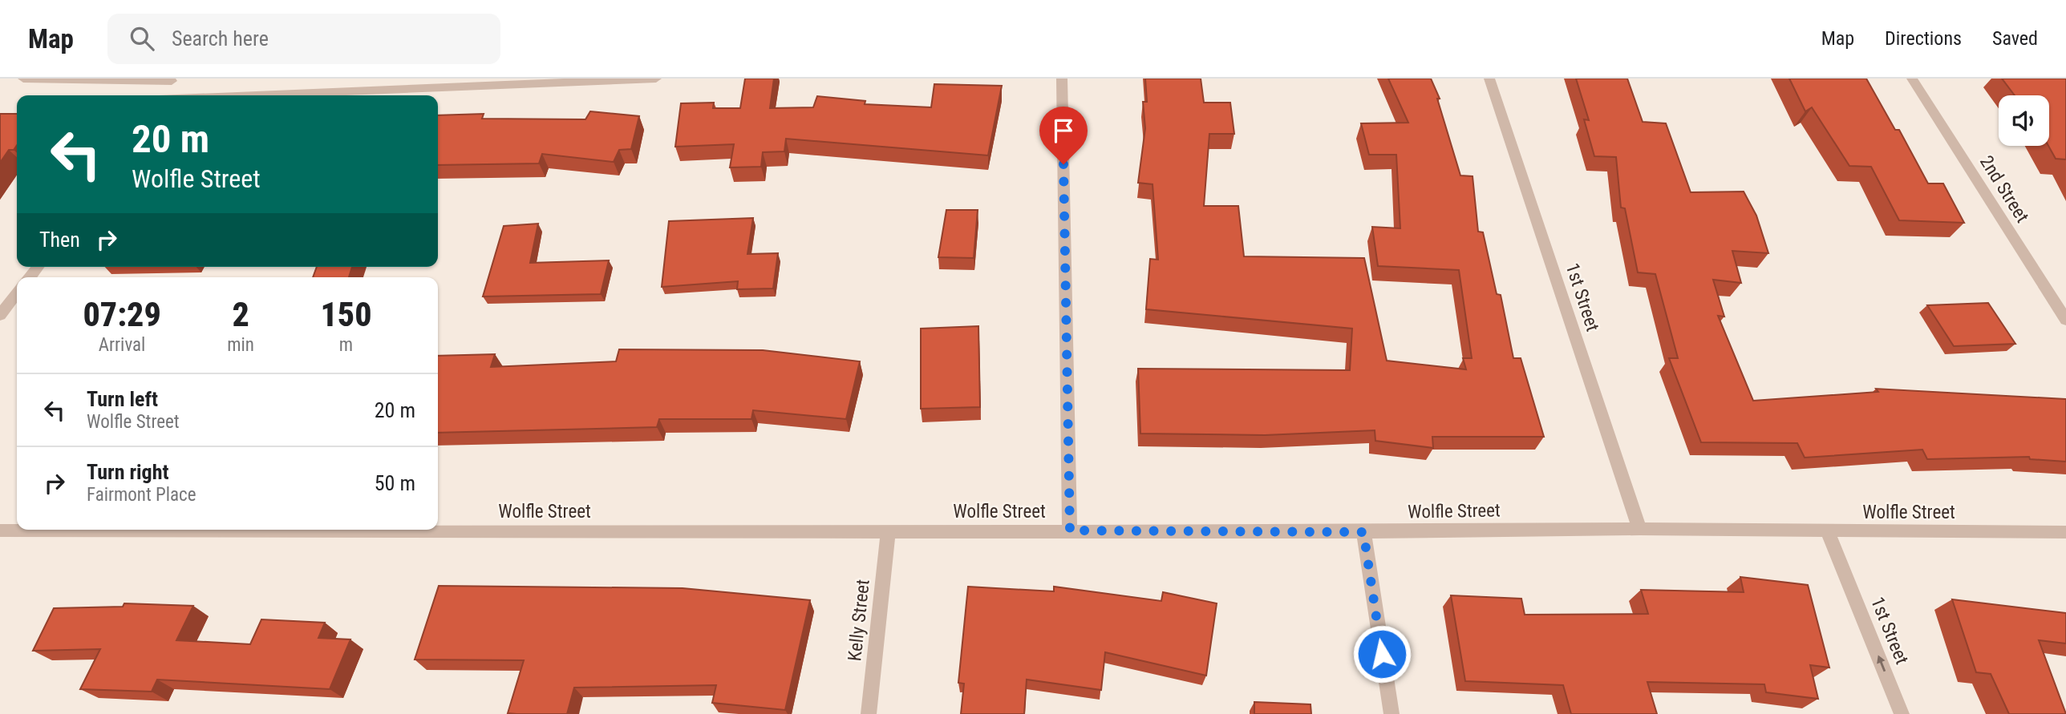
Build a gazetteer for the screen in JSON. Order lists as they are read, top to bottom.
{
  "streets": {
    "street": [
      "2nd Street",
      "1st Street",
      "Wolfle Street",
      "Kelly Street"
    ]
  },
  "crossings": [
    ["1st Street", "Wolfle Street"],
    ["Wolfle Street", "Kelly Street"]
  ],
  "page": {
    "header": "Map",
    "search": "Search here",
    "nav": ["Map", "Directions", "Saved"],
    "turn": ["20 m", "Wolfle Street"],
    "then": "Then",
    "eta": [
      "07:29",
      "Arrival",
      "2",
      "min",
      "150",
      "m"
    ],
    "list": [
      {
        "name": "Turn left",
        "note": "Wolfle Street",
        "value": "20 m"
      },
      {
        "name": "Turn right",
        "note": "Fairmont Place",
        "value": "50 m"
      }
    ]
  }
}
